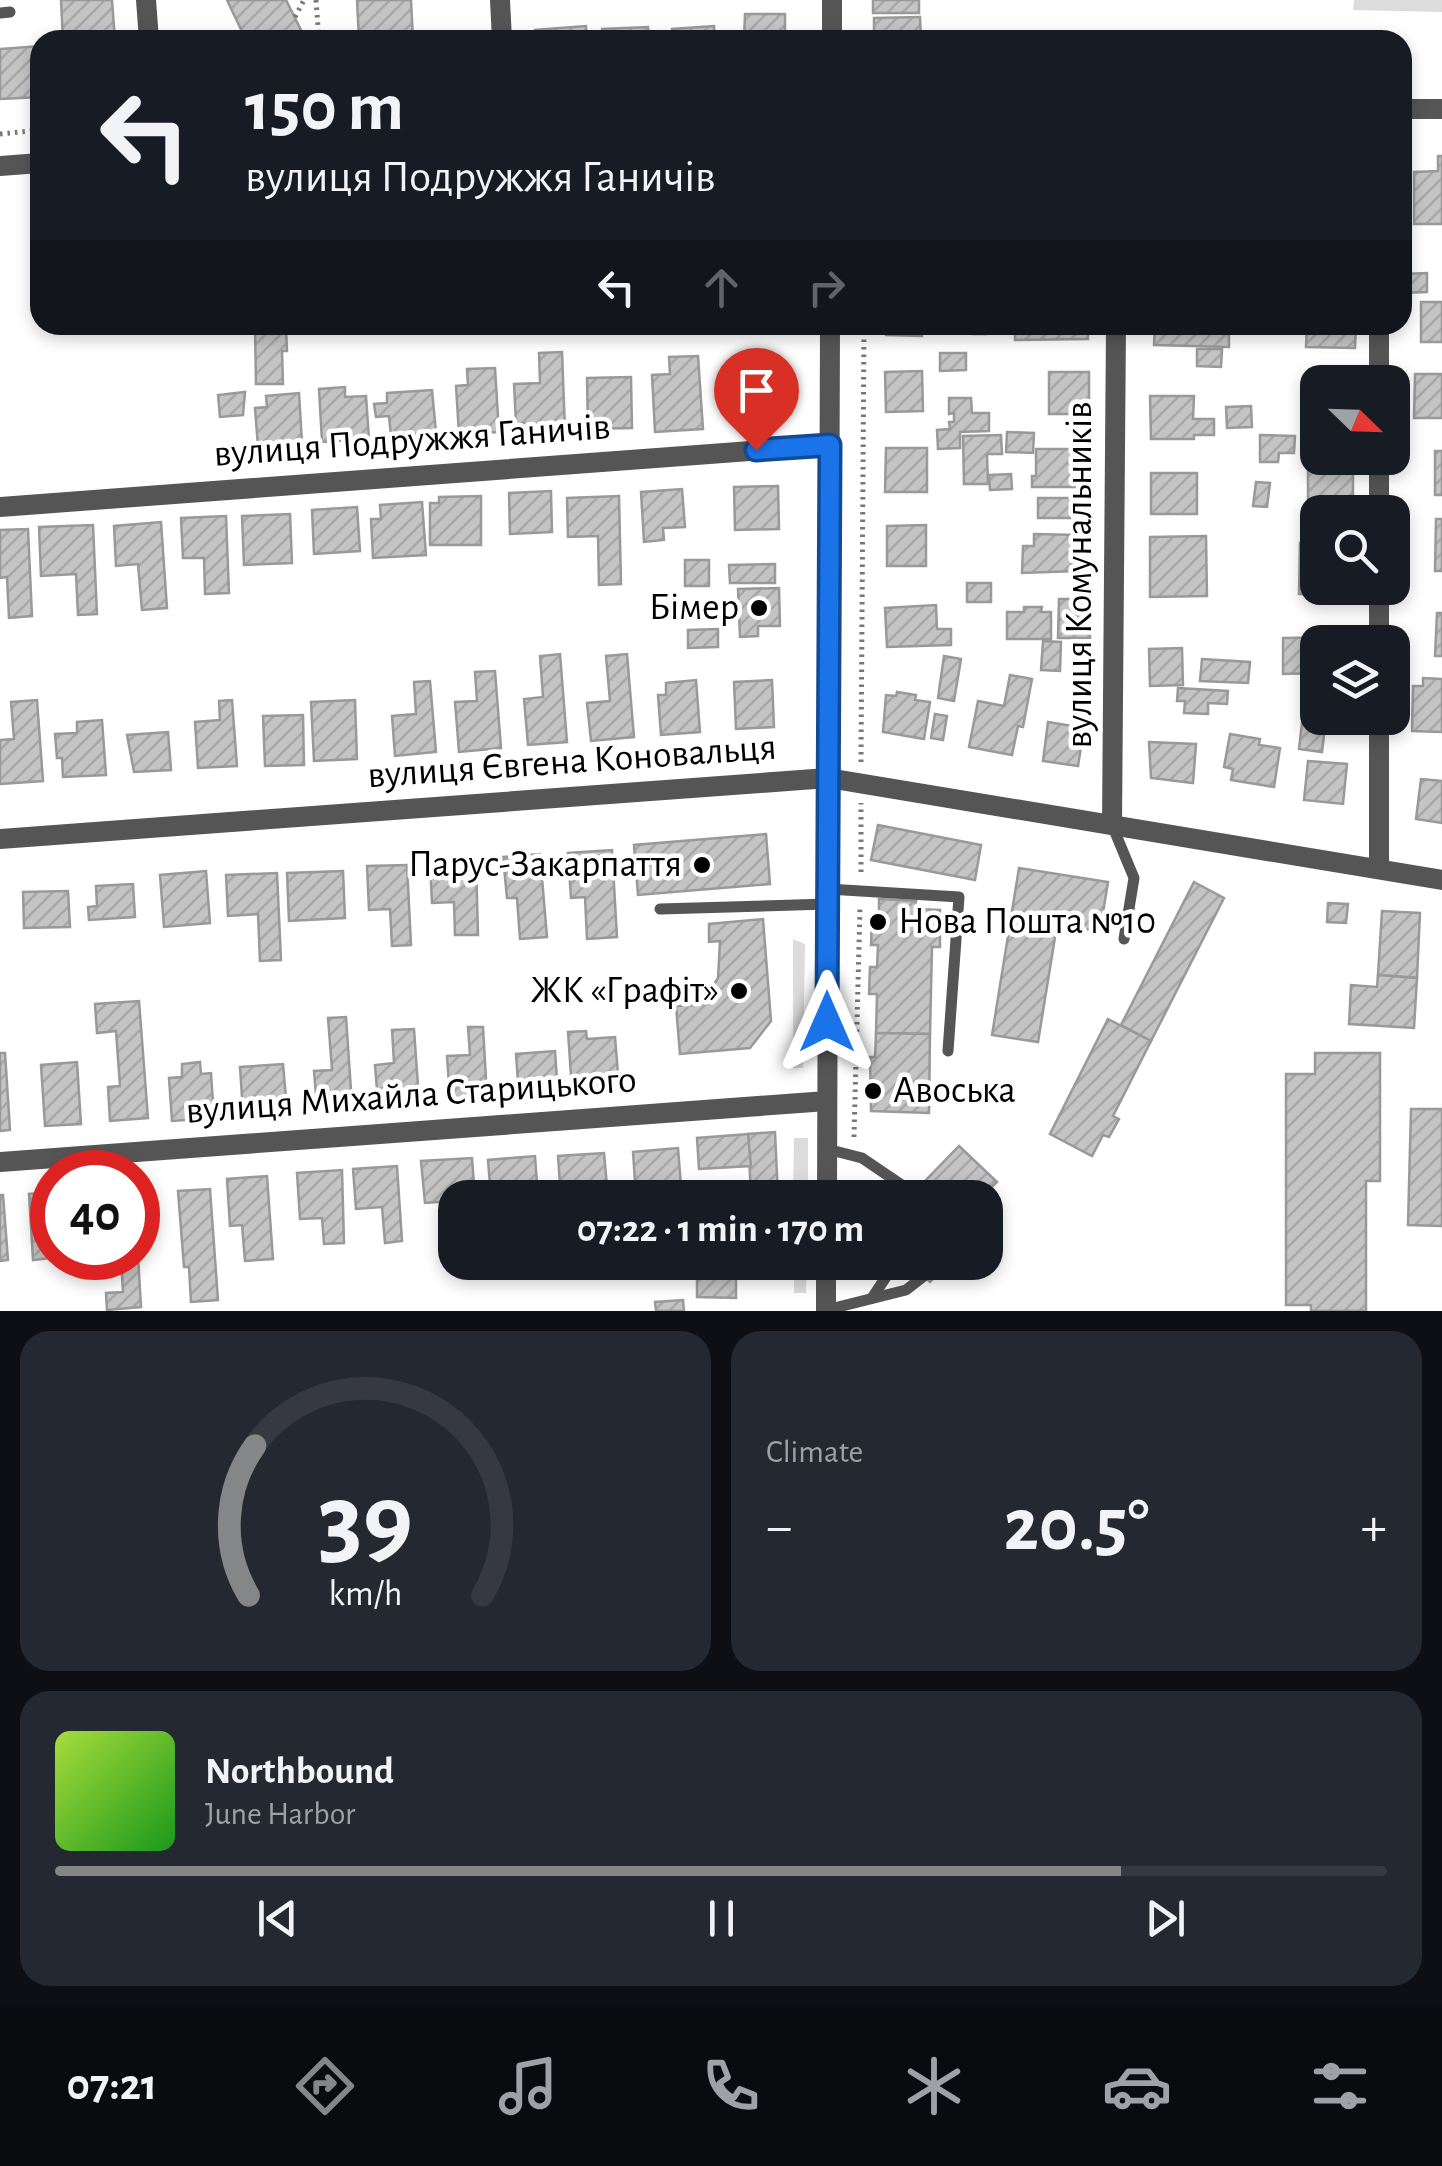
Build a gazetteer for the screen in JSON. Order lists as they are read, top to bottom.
{
  "streets": {
    "street": [
      "вулиця Подружжя Ганичів",
      "вулиця Комунальників",
      "вулиця Євгена Коновальця",
      "вулиця Михайла Старицького"
    ]
  },
  "crossings": [
    ["вулиця Комунальників", "вулиця Євгена Коновальця"]
  ],
  "places": [
    "Бімер",
    "Парус-Закарпаття",
    "Нова Пошта №10",
    "ЖК «Графіт»",
    "Авоська"
  ],
  "north": "bottom right",
  "page": {
    "turn": ["150 m", "вулиця Подружжя Ганичів"],
    "limit": "40",
    "trip": "07:22 · 1 min · 170 m",
    "tile": "Climate",
    "heat": ["−", "20.5°", "+"],
    "song": ["Northbound", "June Harbor"],
    "tabs": "07:21",
    "gauge": ["39", "km/h"]
  }
}
